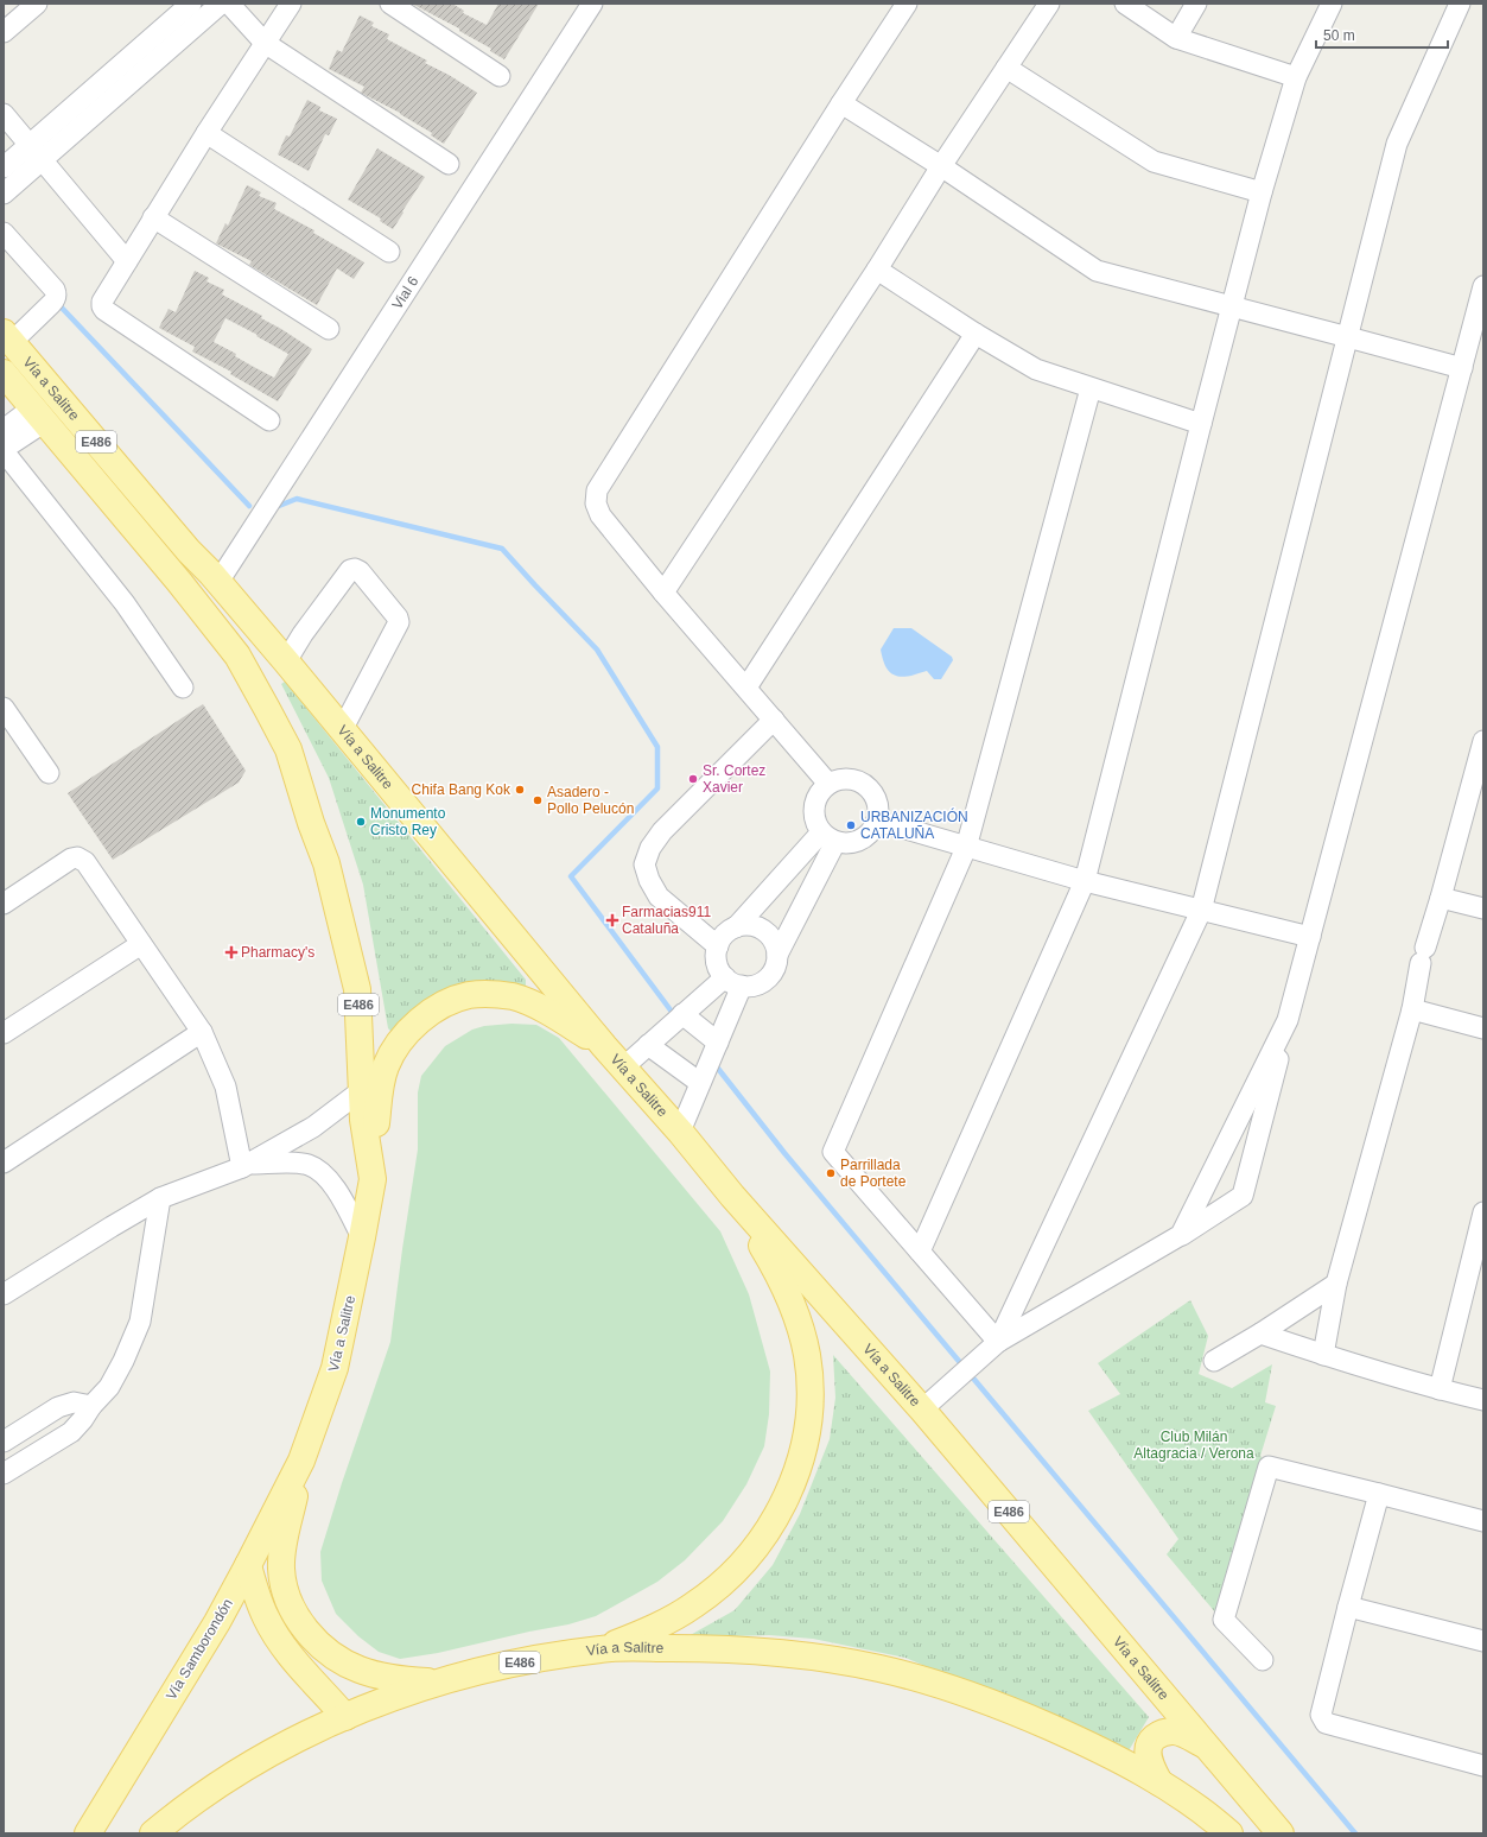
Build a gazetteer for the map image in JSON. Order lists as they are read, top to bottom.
{
  "streets": {
    "main road": ["Vía a Salitre", "E486", "Vía Samborondón"],
    "street": ["Vial 6"]
  },
  "crossings": [
    ["Vial 6", "Vía a Salitre"],
    ["Vía a Salitre", "Vía Samborondón"]
  ],
  "parks": ["Club Milán Altagracia / Verona"],
  "places": {
    "other": [
      "Sr. Cortez Xavier",
      "Chifa Bang Kok",
      "Asadero - Pollo Pelucón",
      "Monumento Cristo Rey",
      "URBANIZACIÓN CATALUÑA",
      "Parrillada de Portete"
    ],
    "health": ["Farmacias911 Cataluña", "Pharmacy's"]
  },
  "scale_bar": "50 m"
}
